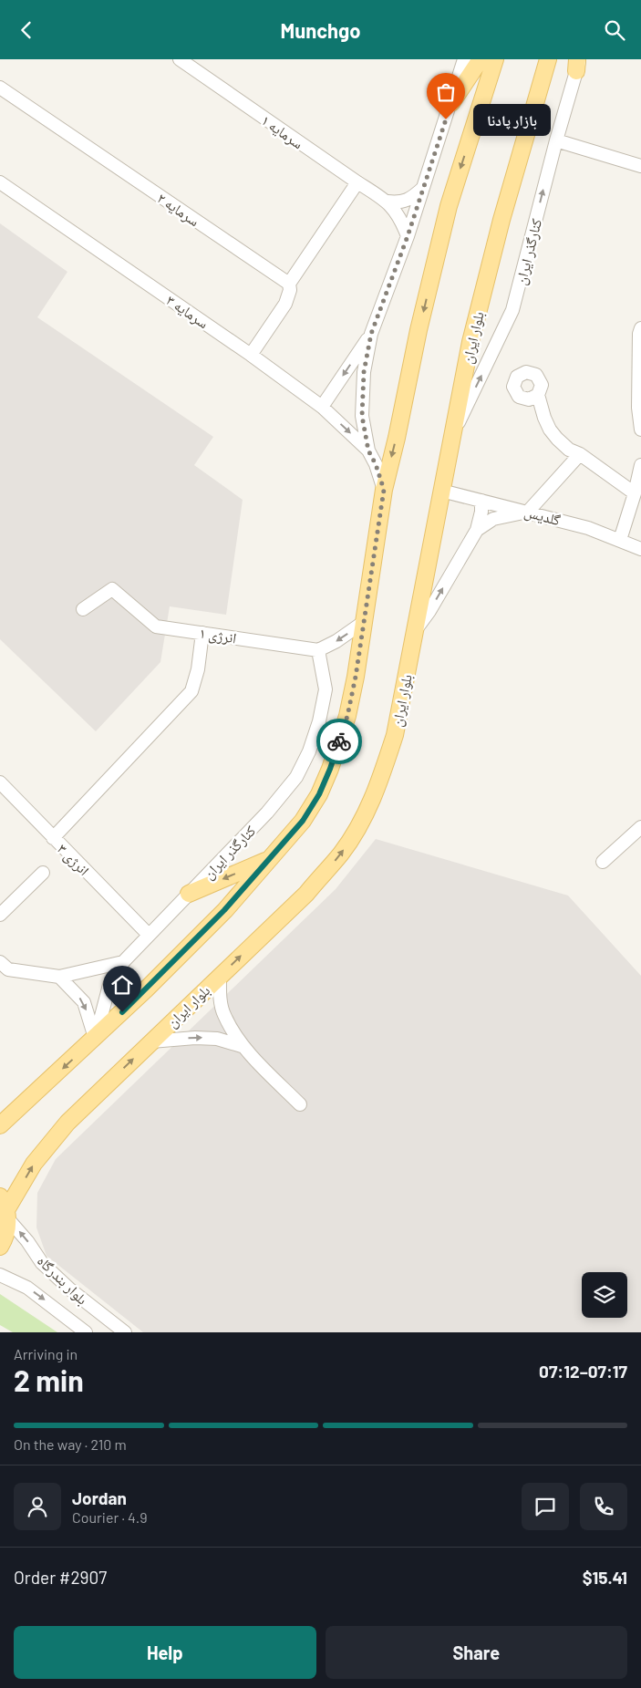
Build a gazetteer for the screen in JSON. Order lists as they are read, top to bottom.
{
  "streets": {
    "main road": ["بلوار ایران"],
    "street": [
      "سرمایه ۱",
      "سرمایه ۲",
      "کنارگذر ایران",
      "سرمایه ۳",
      "گلدیس",
      "انرژی ۱",
      "انرژی ۳",
      "بلوار بندرگاه"
    ]
  },
  "crossings": [
    ["کنارگذر ایران", "بلوار ایران"],
    ["کنارگذر ایران", "انرژی ۱"],
    ["کنارگذر ایران", "انرژی ۳"],
    ["بلوار ایران", "گلدیس"],
    ["بلوار ایران", "بلوار بندرگاه"]
  ],
  "one_way": ["کنارگذر ایران"],
  "places": ["بازار پادنا"],
  "page": {
    "header": "Munchgo",
    "bubble": "بازار پادنا",
    "heading": ["2 min", "Arriving in", "07:12–07:17"],
    "panel": [
      "Jordan",
      "Courier · 4.9",
      "Order #2907",
      "$15.41"
    ],
    "bar": "On the way · 210 m",
    "buttons": ["Help", "Share"]
  }
}
